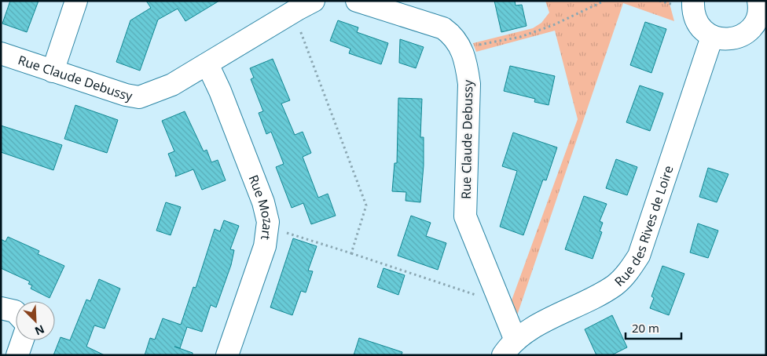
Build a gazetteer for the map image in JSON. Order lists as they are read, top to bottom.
{
  "streets": {
    "street": ["Rue Claude Debussy", "Rue Mozart", "Rue des Rives de Loire"]
  },
  "crossings": [
    ["Rue Claude Debussy", "Rue Mozart"],
    ["Rue Claude Debussy", "Rue des Rives de Loire"]
  ],
  "scale_bar": "20 m",
  "north": "bottom right"
}
